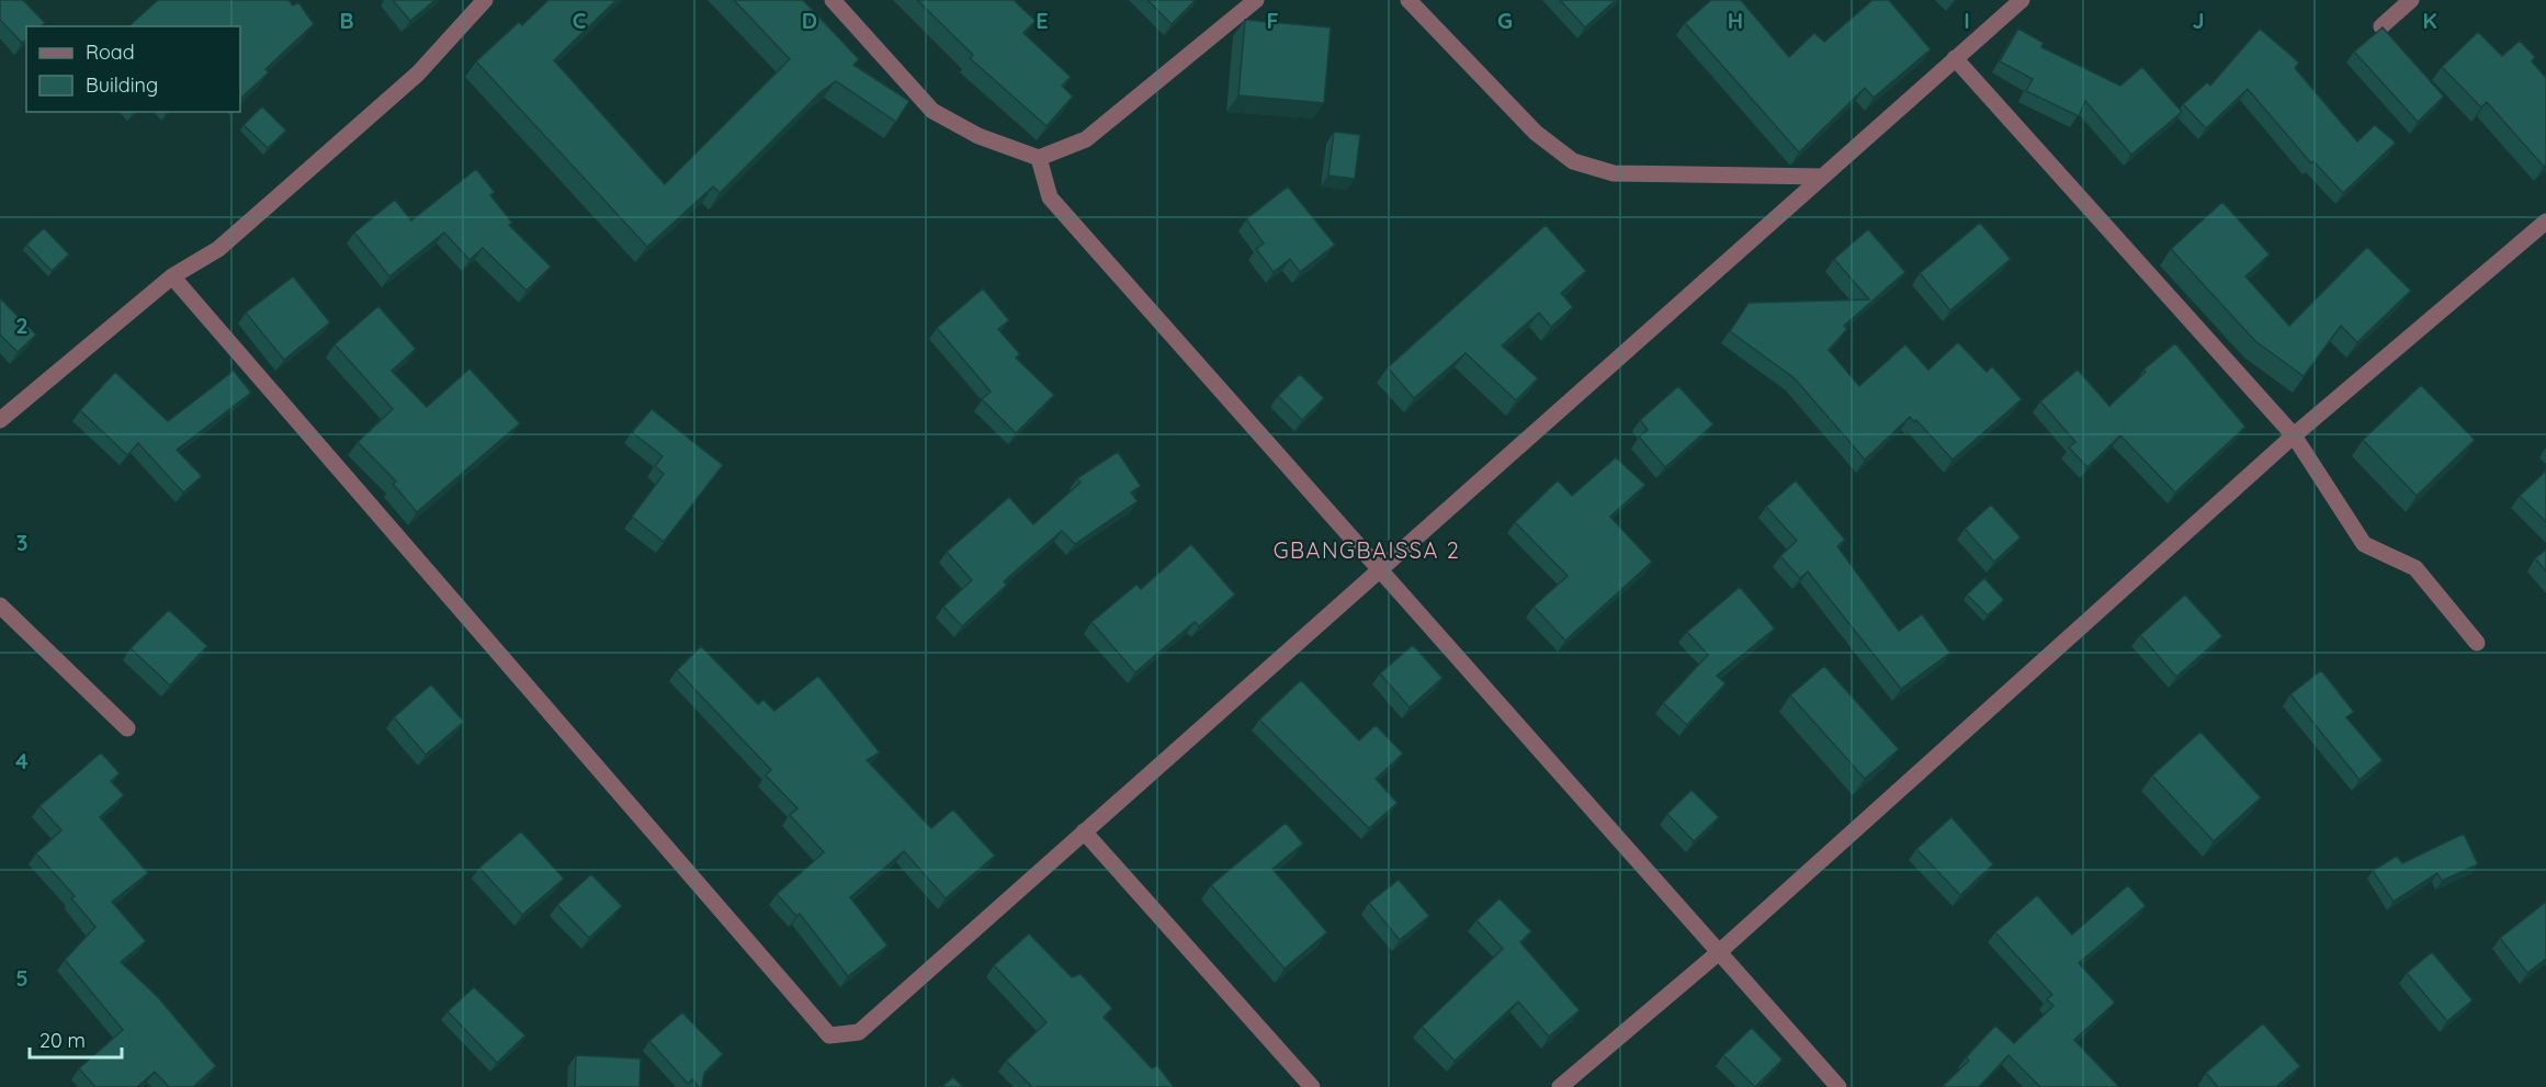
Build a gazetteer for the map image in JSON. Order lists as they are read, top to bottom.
{
  "districts": ["GBANGBAISSA 2"],
  "legend": ["Road", "Building"],
  "scale_bar": "20 m",
  "grid": {
    "columns": [
      "B",
      "C",
      "D",
      "E",
      "F",
      "G",
      "H",
      "I",
      "J",
      "K"
    ],
    "rows": [
      "2",
      "3",
      "4",
      "5"
    ]
  }
}
